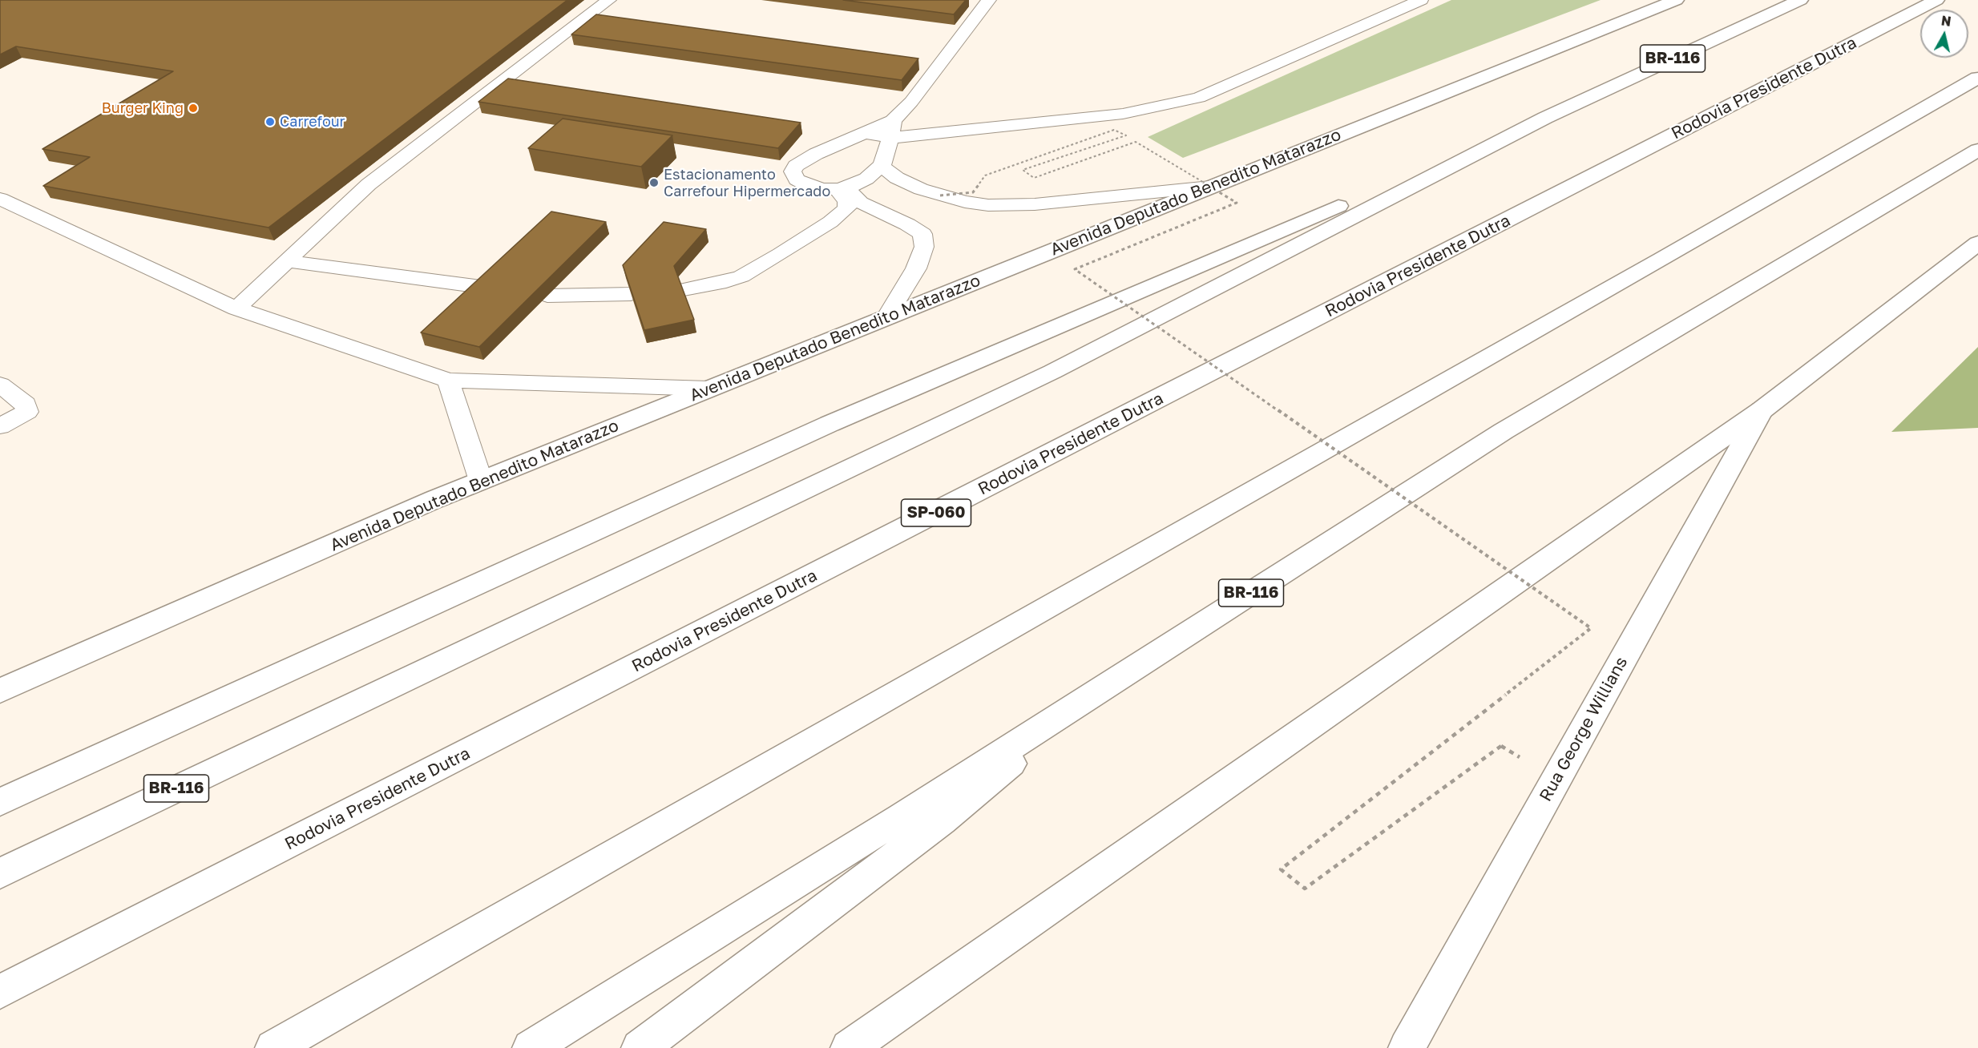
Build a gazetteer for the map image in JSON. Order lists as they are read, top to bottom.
{
  "streets": {
    "main road": [
      "BR-116",
      "Rodovia Presidente Dutra",
      "Avenida Deputado Benedito Matarazzo",
      "SP-060",
      "Rua George Willians"
    ]
  },
  "places": ["Burger King", "Carrefour", "Estacionamento Carrefour Hipermercado"],
  "north": "top"
}
